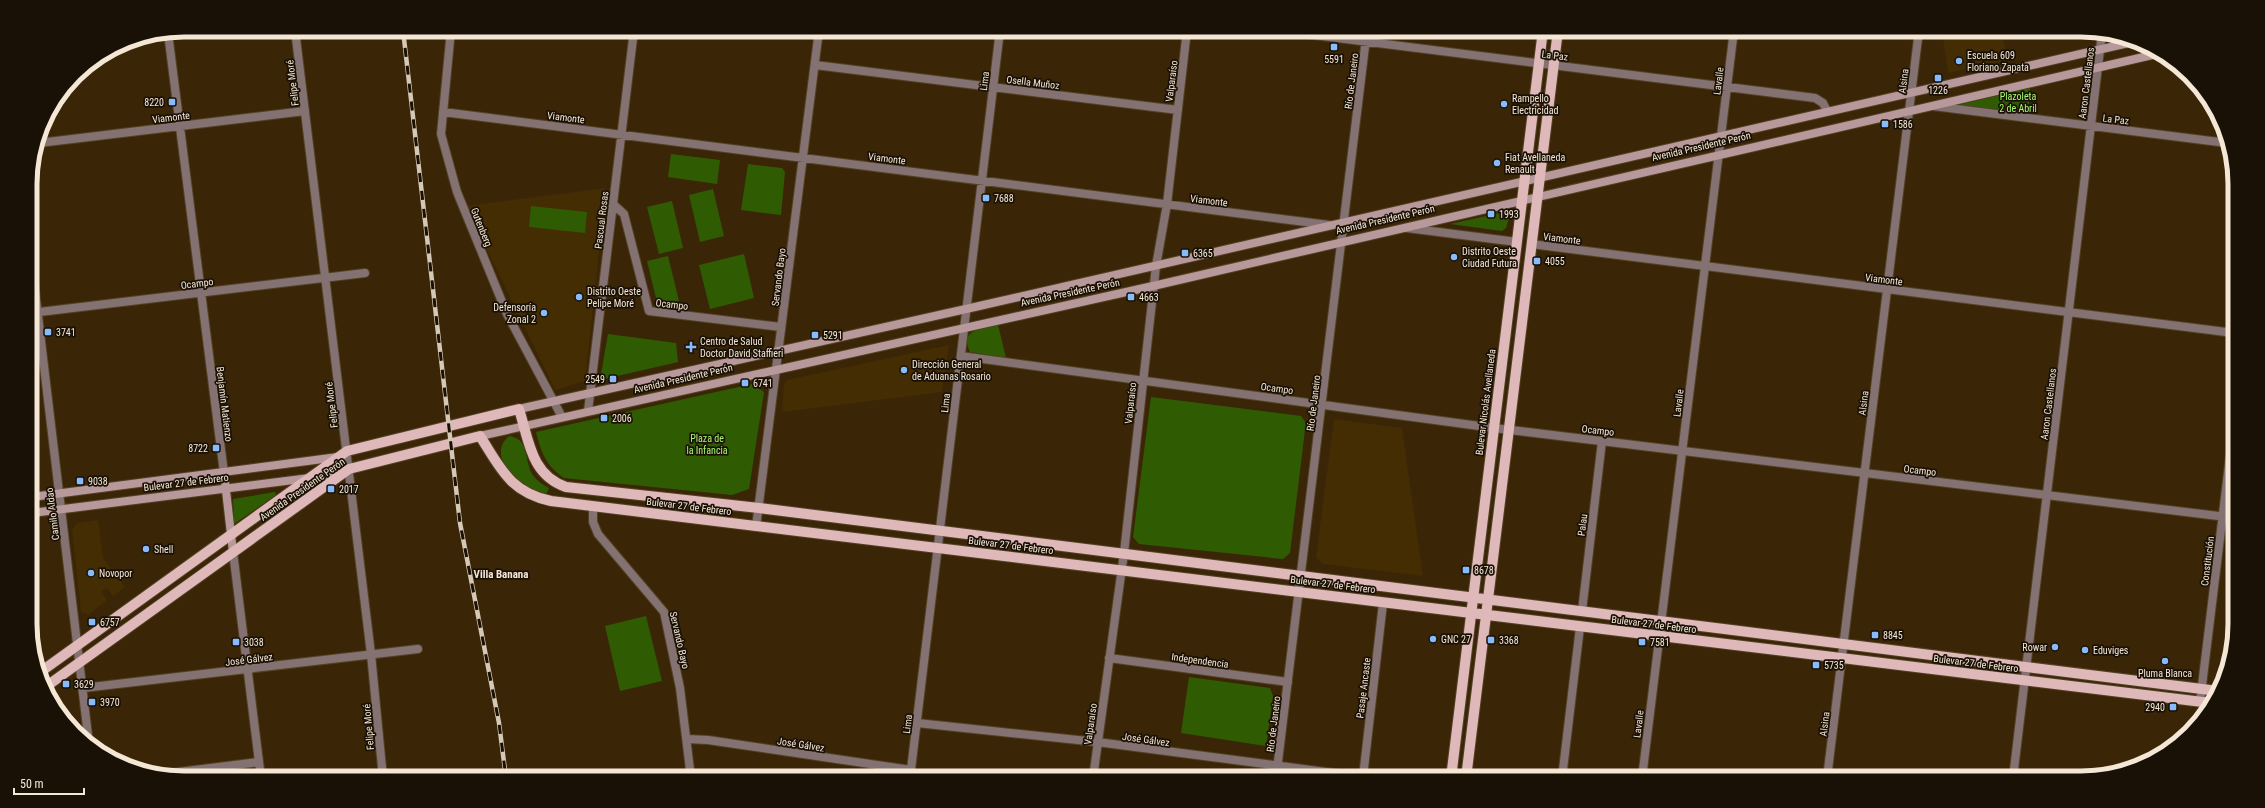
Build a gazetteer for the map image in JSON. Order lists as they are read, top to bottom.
{
  "streets": {
    "main road": [
      "Avenida Presidente Perón",
      "Bulevar Nicolás Avellaneda",
      "Benjamín Matienzo",
      "Bulevar 27 de Febrero"
    ],
    "street": [
      "La Paz",
      "Lima",
      "Valparaíso",
      "Río de Janeiro",
      "Lavalle",
      "Alsina",
      "Osella Muñoz",
      "Felipe Moré",
      "Aaron Castellanos",
      "Viamonte",
      "Pascual Rosas",
      "Gutenberg",
      "Servando Bayo",
      "Ocampo",
      "Camilo Aldao",
      "Palau",
      "Constitución",
      "José Gálvez",
      "Independencia",
      "Pasaje Ancaste"
    ]
  },
  "crossings": [
    ["La Paz", "Río de Janeiro"],
    ["La Paz", "Lavalle"],
    ["La Paz", "Aaron Castellanos"],
    ["La Paz", "Avenida Presidente Perón"],
    ["La Paz", "Bulevar Nicolás Avellaneda"],
    ["Lima", "Osella Muñoz"],
    ["Lima", "Viamonte"],
    ["Lima", "Avenida Presidente Perón"],
    ["Lima", "Ocampo"],
    ["Lima", "Bulevar 27 de Febrero"],
    ["Lima", "José Gálvez"],
    ["Valparaíso", "Osella Muñoz"],
    ["Valparaíso", "Viamonte"],
    ["Valparaíso", "Avenida Presidente Perón"],
    ["Valparaíso", "Ocampo"],
    ["Valparaíso", "Bulevar 27 de Febrero"],
    ["Valparaíso", "José Gálvez"],
    ["Valparaíso", "Independencia"],
    ["Río de Janeiro", "Avenida Presidente Perón"],
    ["Río de Janeiro", "Ocampo"],
    ["Río de Janeiro", "Bulevar 27 de Febrero"],
    ["Río de Janeiro", "José Gálvez"],
    ["Río de Janeiro", "Independencia"],
    ["Lavalle", "Viamonte"],
    ["Lavalle", "Avenida Presidente Perón"],
    ["Lavalle", "Ocampo"],
    ["Lavalle", "Bulevar 27 de Febrero"],
    ["Alsina", "Viamonte"],
    ["Alsina", "Avenida Presidente Perón"],
    ["Alsina", "Ocampo"],
    ["Alsina", "Bulevar 27 de Febrero"],
    ["Osella Muñoz", "Servando Bayo"],
    ["Felipe Moré", "Viamonte"],
    ["Felipe Moré", "Avenida Presidente Perón"],
    ["Felipe Moré", "Ocampo"],
    ["Felipe Moré", "Bulevar 27 de Febrero"],
    ["Felipe Moré", "José Gálvez"],
    ["Aaron Castellanos", "Viamonte"],
    ["Aaron Castellanos", "Avenida Presidente Perón"],
    ["Aaron Castellanos", "Ocampo"],
    ["Aaron Castellanos", "Bulevar 27 de Febrero"],
    ["Viamonte", "Avenida Presidente Perón"],
    ["Viamonte", "Pascual Rosas"],
    ["Viamonte", "Gutenberg"],
    ["Viamonte", "Servando Bayo"],
    ["Viamonte", "Benjamín Matienzo"],
    ["Avenida Presidente Perón", "Pascual Rosas"],
    ["Avenida Presidente Perón", "Gutenberg"],
    ["Avenida Presidente Perón", "Servando Bayo"],
    ["Avenida Presidente Perón", "Bulevar Nicolás Avellaneda"],
    ["Avenida Presidente Perón", "Benjamín Matienzo"],
    ["Avenida Presidente Perón", "Bulevar 27 de Febrero"],
    ["Avenida Presidente Perón", "Camilo Aldao"],
    ["Pascual Rosas", "Ocampo"],
    ["Servando Bayo", "Ocampo"],
    ["Servando Bayo", "Bulevar 27 de Febrero"],
    ["Servando Bayo", "José Gálvez"],
    ["Ocampo", "Bulevar Nicolás Avellaneda"],
    ["Ocampo", "Benjamín Matienzo"],
    ["Ocampo", "Palau"],
    ["Ocampo", "Constitución"],
    ["Bulevar Nicolás Avellaneda", "Bulevar 27 de Febrero"],
    ["Benjamín Matienzo", "Bulevar 27 de Febrero"],
    ["Benjamín Matienzo", "José Gálvez"],
    ["Bulevar 27 de Febrero", "Camilo Aldao"],
    ["Bulevar 27 de Febrero", "Palau"],
    ["Bulevar 27 de Febrero", "Constitución"],
    ["Bulevar 27 de Febrero", "Pasaje Ancaste"],
    ["Camilo Aldao", "José Gálvez"]
  ],
  "districts": ["Villa Banana"],
  "parks": ["Plazoleta 2 de Abril", "Plaza de la Infancia"],
  "places": {
    "transit": [
      "5591",
      "1226",
      "8220",
      "1586",
      "7688",
      "1993",
      "6365",
      "4055",
      "4663",
      "3741",
      "5291",
      "2549",
      "6741",
      "2006",
      "8722",
      "9038",
      "2017",
      "8678",
      "6757",
      "8845",
      "3368",
      "3038",
      "7581",
      "5735",
      "3629",
      "3970",
      "2940"
    ],
    "other": [
      "Escuela 609 Floriano Zapata",
      "Rampello Electricidad",
      "Fiat Avellaneda Renault",
      "Distrito Oeste Ciudad Futura",
      "Distrito Oeste Pelipe Moré",
      "Defensoría Zonal 2",
      "Dirección General de Aduanas Rosario",
      "Shell",
      "Novopor",
      "GNC 27",
      "Rowar",
      "Eduviges",
      "Pluma Blanca"
    ],
    "health": ["Centro de Salud Doctor David Staffieri"]
  },
  "scale_bar": "50 m"
}
